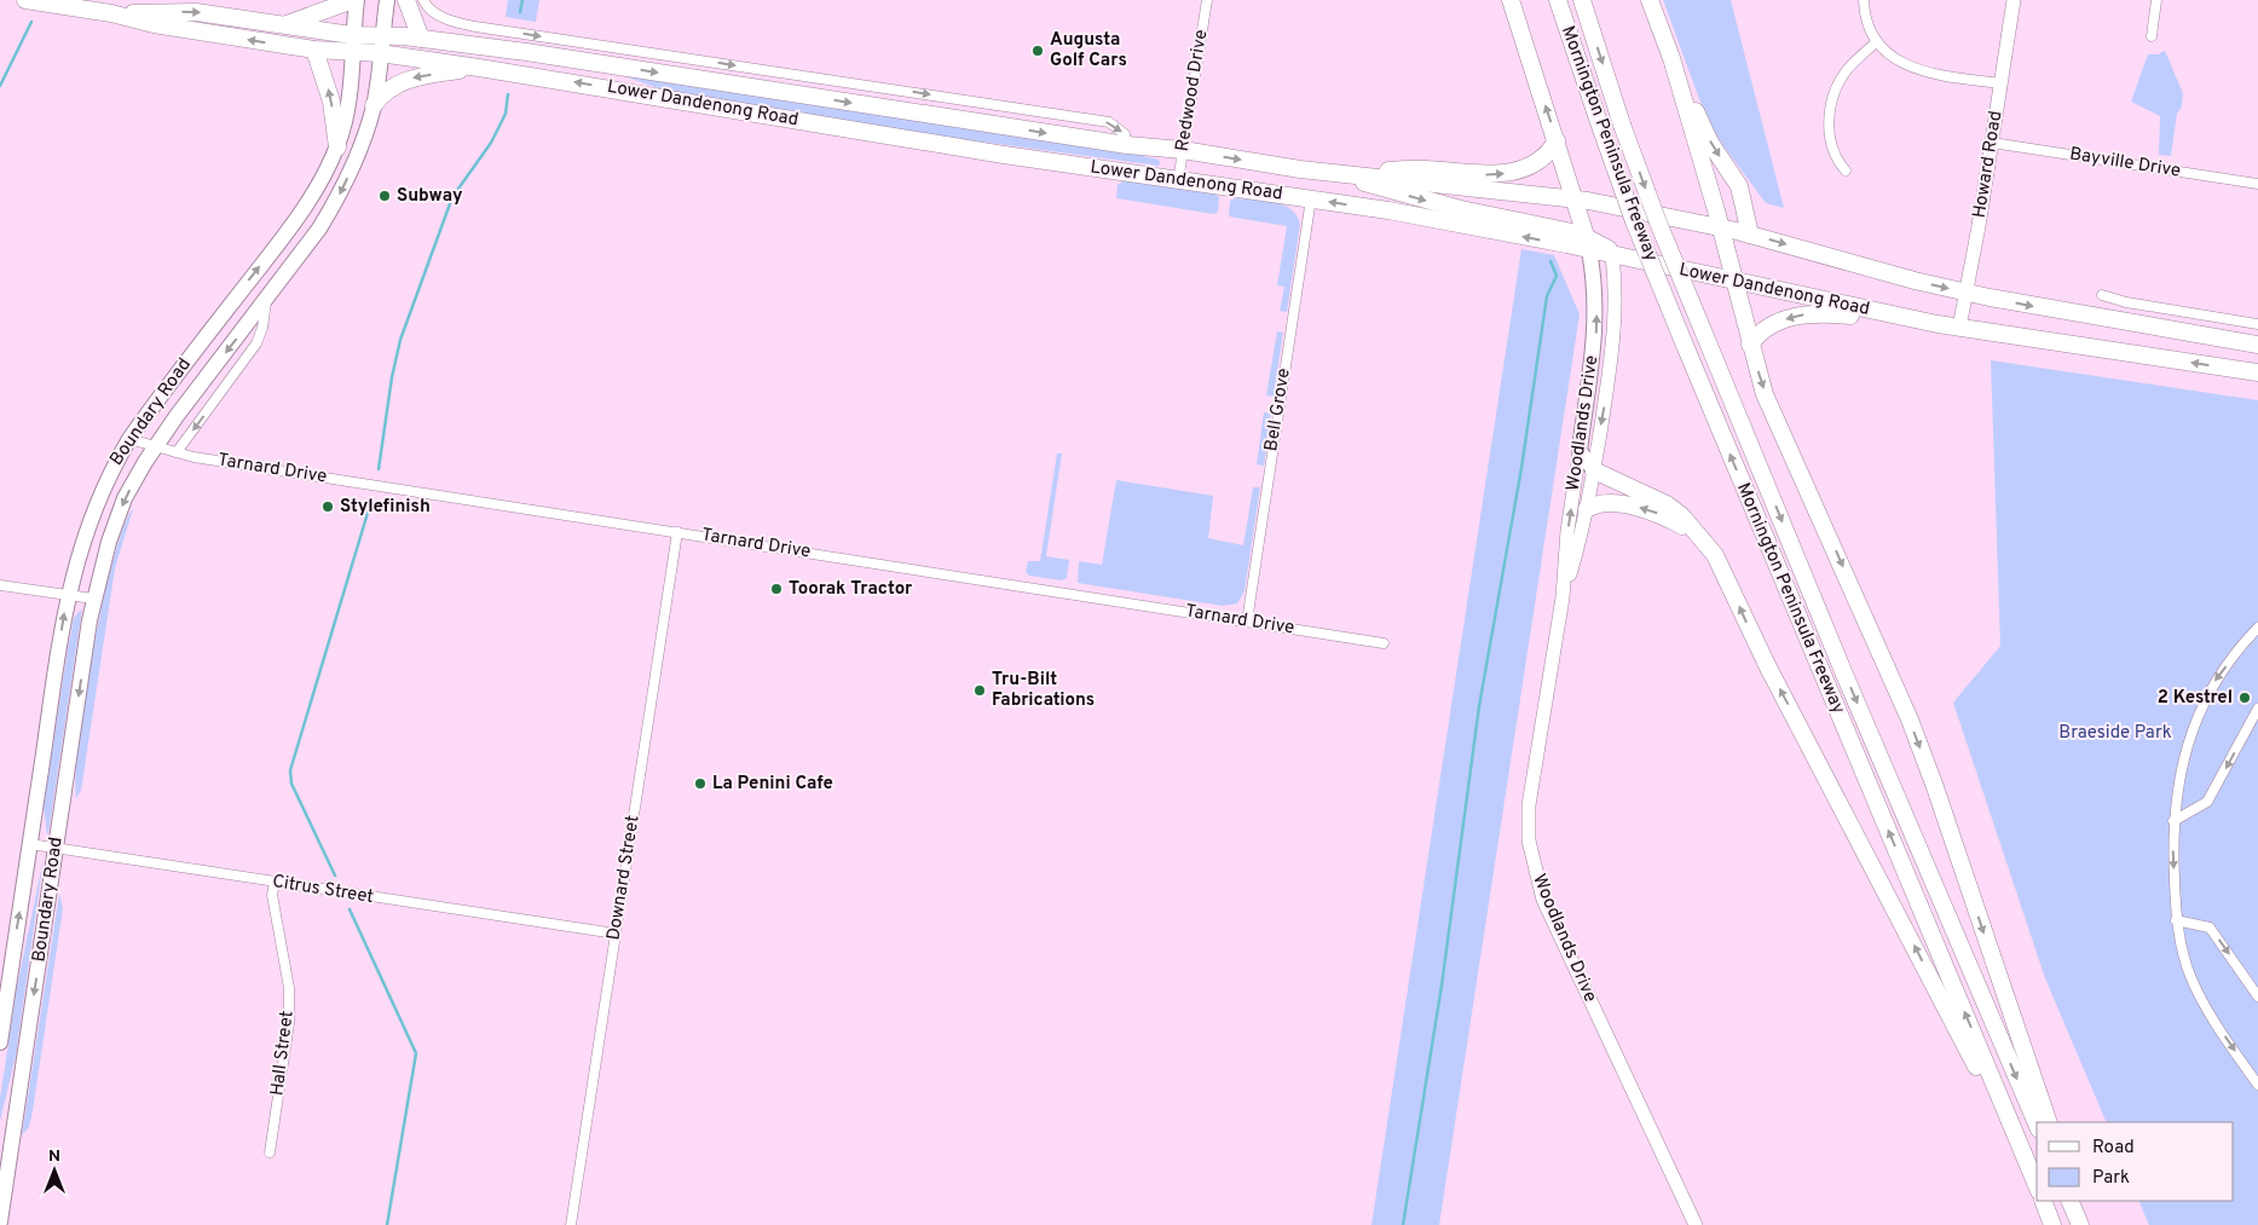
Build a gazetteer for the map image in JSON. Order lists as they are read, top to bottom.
{
  "streets": {
    "highway": ["Lower Dandenong Road", "Mornington Peninsula Freeway"],
    "main road": ["Boundary Road", "Woodlands Drive"],
    "street": [
      "Redwood Drive",
      "Bayville Drive",
      "Howard Road",
      "Bell Grove",
      "Tarnard Drive",
      "Downard Street",
      "Citrus Street",
      "Hall Street"
    ]
  },
  "crossings": [
    ["Redwood Drive", "Lower Dandenong Road"],
    ["Lower Dandenong Road", "Howard Road"],
    ["Lower Dandenong Road", "Bell Grove"],
    ["Lower Dandenong Road", "Boundary Road"],
    ["Lower Dandenong Road", "Woodlands Drive"],
    ["Bayville Drive", "Howard Road"],
    ["Bell Grove", "Tarnard Drive"],
    ["Boundary Road", "Tarnard Drive"],
    ["Boundary Road", "Citrus Street"],
    ["Tarnard Drive", "Downard Street"],
    ["Downard Street", "Citrus Street"],
    ["Citrus Street", "Hall Street"]
  ],
  "parks": ["Braeside Park"],
  "places": [
    "Augusta Golf Cars",
    "Subway",
    "Stylefinish",
    "Toorak Tractor",
    "Tru-Bilt Fabrications",
    "2 Kestrel",
    "La Penini Cafe"
  ],
  "legend": ["Road", "Park"],
  "north": "top"
}
